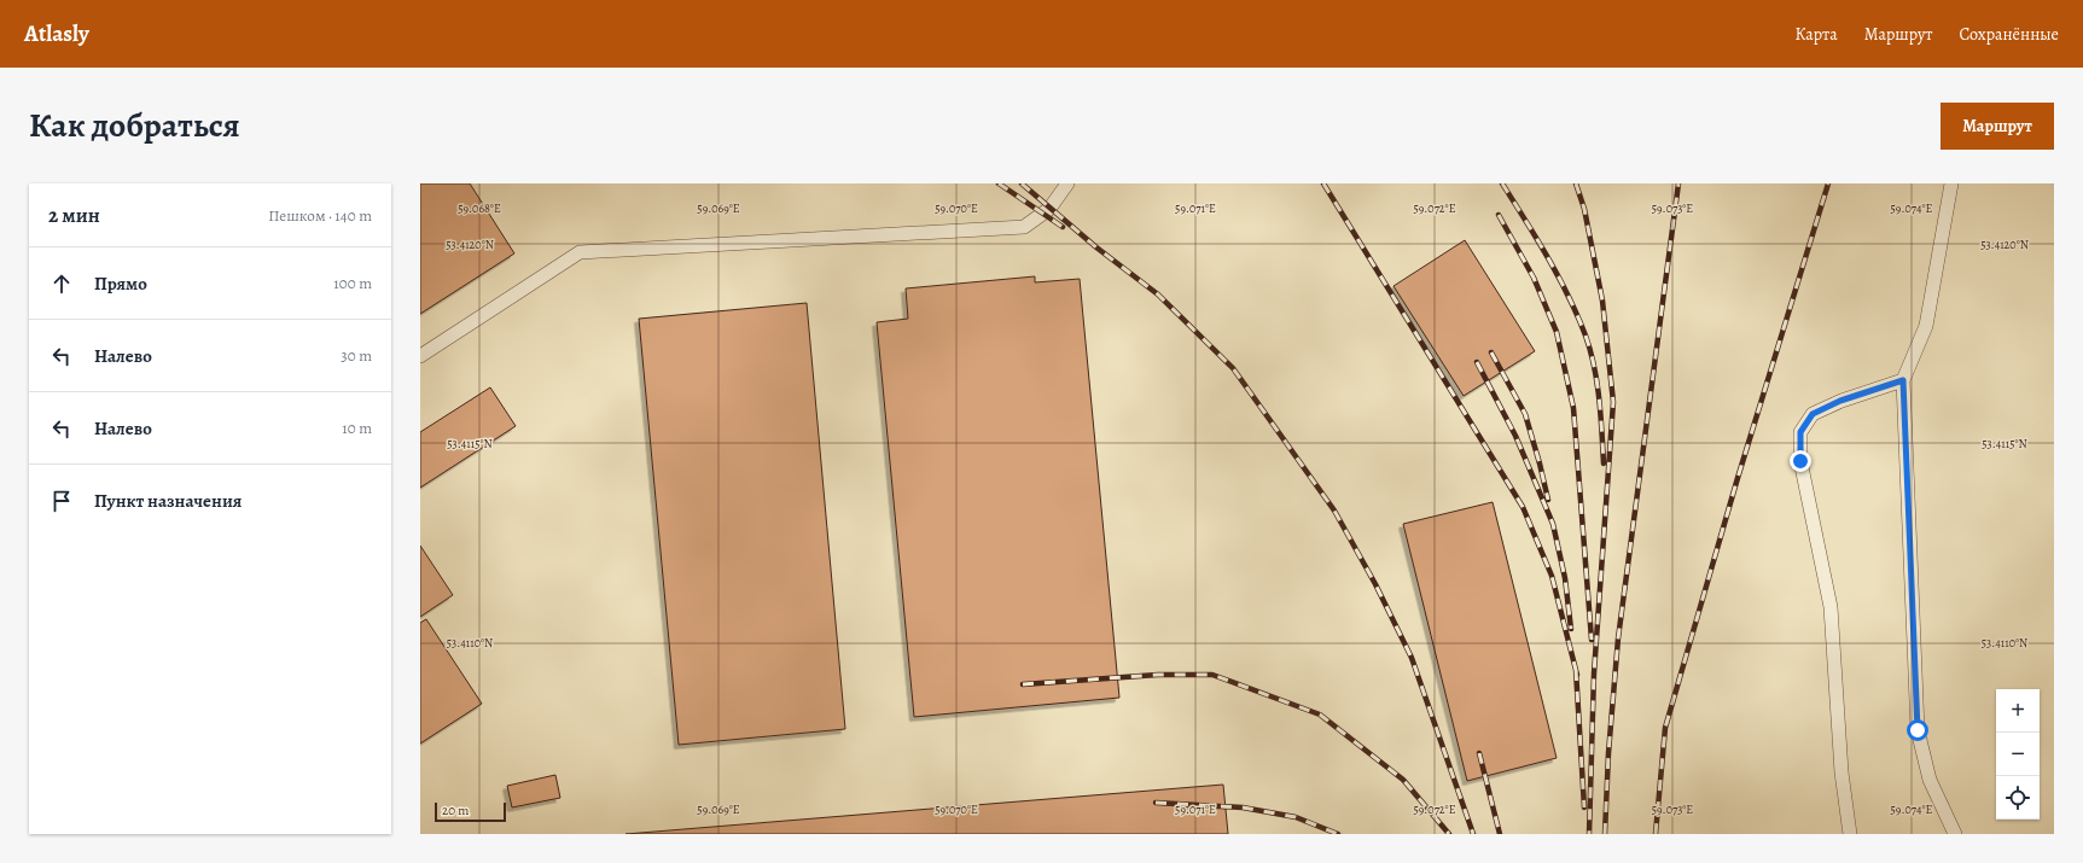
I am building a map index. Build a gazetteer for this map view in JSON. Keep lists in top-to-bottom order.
{
  "scale_bar": "20 m",
  "page": {
    "header": "Atlasly",
    "nav": ["Карта", "Маршрут", "Сохранённые"],
    "title": "Как добраться",
    "buttons": "Маршрут",
    "heading": ["2 мин", "Пешком · 140 m"],
    "list": [
      ["Прямо", "100 m"],
      ["Налево", "30 m"],
      ["Налево", "10 m"],
      "Пункт назначения"
    ],
    "map_buttons": ["+", "−"],
    "scale": "20 m"
  },
  "coordinates": [
    "59.068°E",
    "59.069°E",
    "59.070°E",
    "59.071°E",
    "59.072°E",
    "59.073°E",
    "59.074°E",
    "53.4120°N",
    "53.4115°N",
    "53.4110°N"
  ]
}
